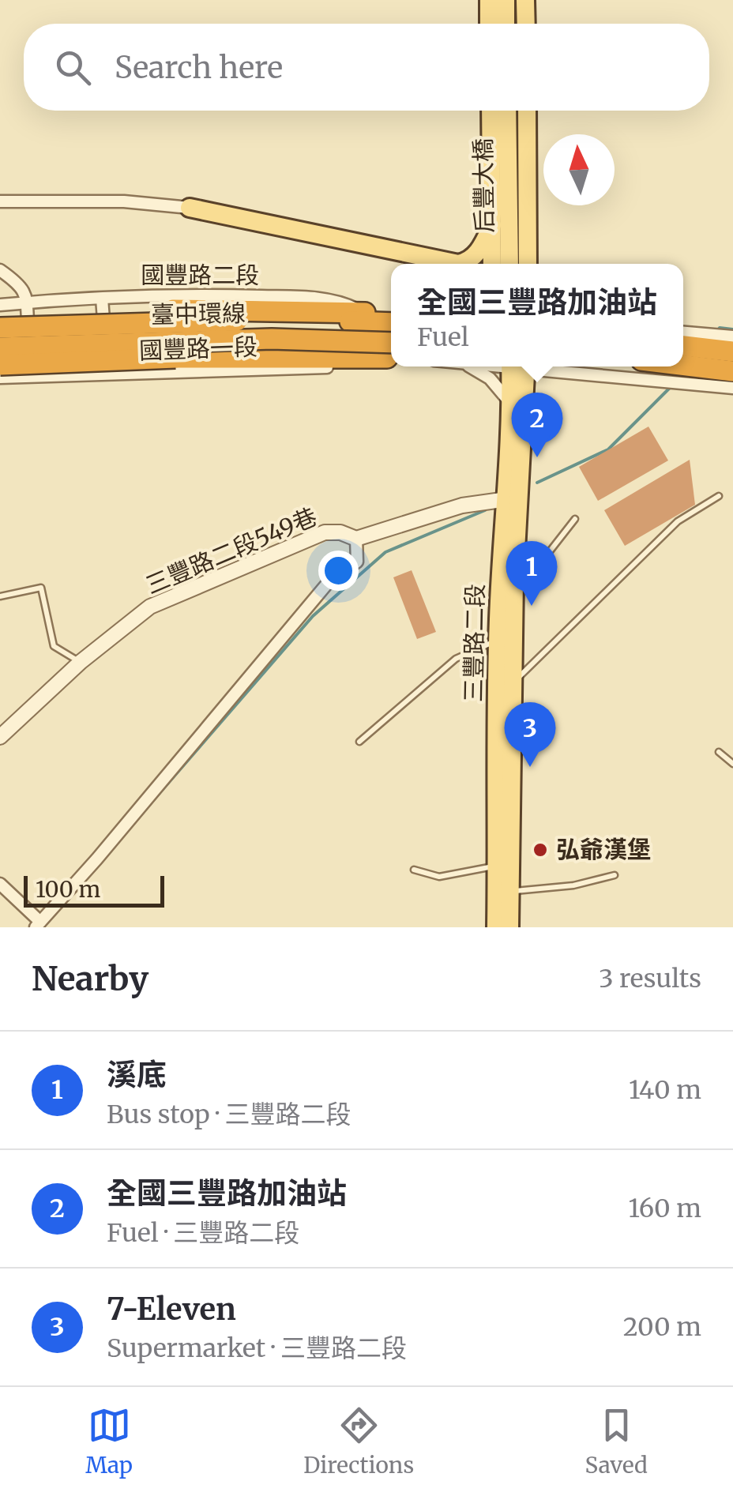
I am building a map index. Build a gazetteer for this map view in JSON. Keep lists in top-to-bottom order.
{
  "streets": {
    "highway": ["臺中環線"],
    "main road": ["后豐大橋", "三豐路二段"],
    "street": ["國豐路二段", "國豐路一段", "三豐路二段549巷"]
  },
  "crossings": [
    ["三豐路二段549巷", "三豐路二段"]
  ],
  "places": ["弘爺漢堡"],
  "scale_bar": "100 m",
  "north": "top",
  "page": {
    "search": "Search here",
    "popup": ["全國三豐路加油站", "Fuel"],
    "pins": ["2", "1", "3"],
    "scale": "100 m",
    "heading": ["Nearby", "3 results"],
    "list": [
      {
        "mark": "1",
        "name": "溪底",
        "note": "Bus stop · 三豐路二段",
        "value": "140 m"
      },
      {
        "mark": "2",
        "name": "全國三豐路加油站",
        "note": "Fuel · 三豐路二段",
        "value": "160 m"
      },
      {
        "mark": "3",
        "name": "7-Eleven",
        "note": "Supermarket · 三豐路二段",
        "value": "200 m"
      }
    ],
    "nav": ["Map", "Directions", "Saved"]
  }
}
